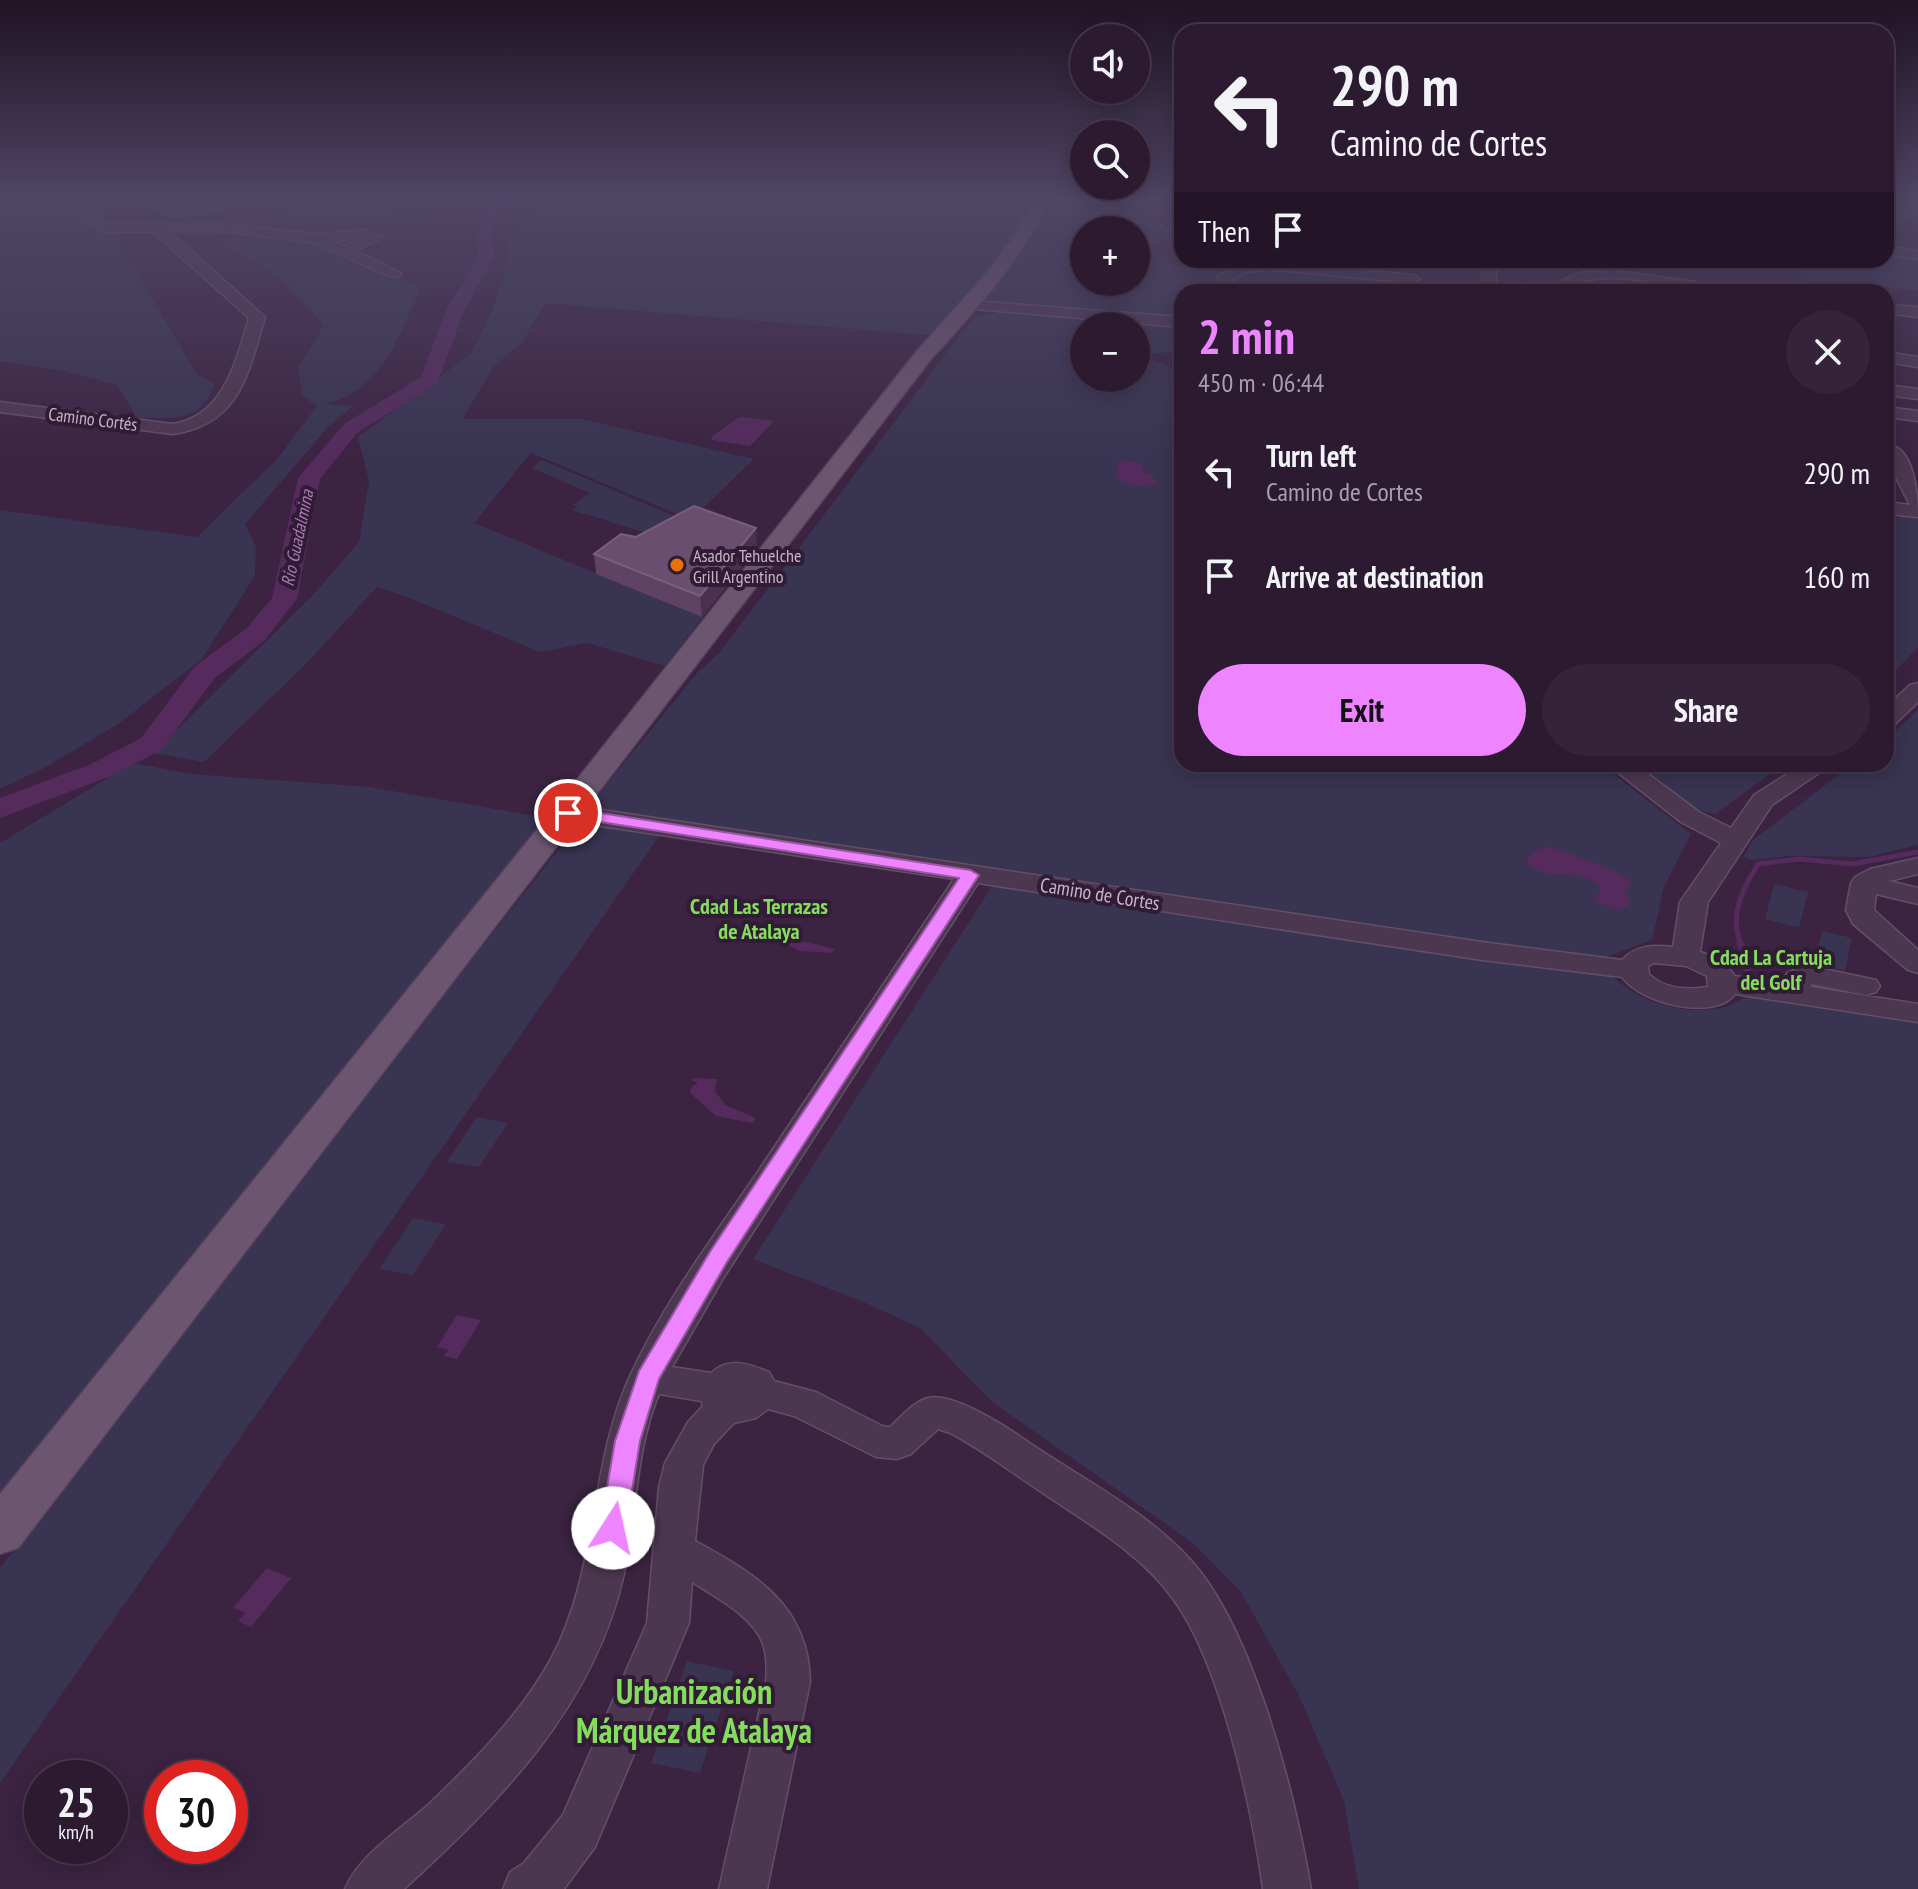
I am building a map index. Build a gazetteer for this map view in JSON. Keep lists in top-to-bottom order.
{
  "streets": {
    "street": ["Camino Cortés", "Camino de Cortes"]
  },
  "districts": ["Cdad Las Terrazas de Atalaya", "Cdad La Cartuja del Golf", "Urbanización Márquez de Atalaya"],
  "water": ["Rio Guadalmina"],
  "places": ["Asador Tehuelche Grill Argentino"],
  "page": {
    "map_buttons": ["+", "−"],
    "turn": ["290 m", "Camino de Cortes"],
    "then": "Then",
    "heading": ["2 min", "450 m · 06:44"],
    "list": [
      {
        "name": "Turn left",
        "note": "Camino de Cortes",
        "value": "290 m"
      },
      {
        "name": "Arrive at destination",
        "value": "160 m"
      }
    ],
    "buttons": ["Exit", "Share"],
    "speed": "25 km/h",
    "limit": "30"
  }
}
